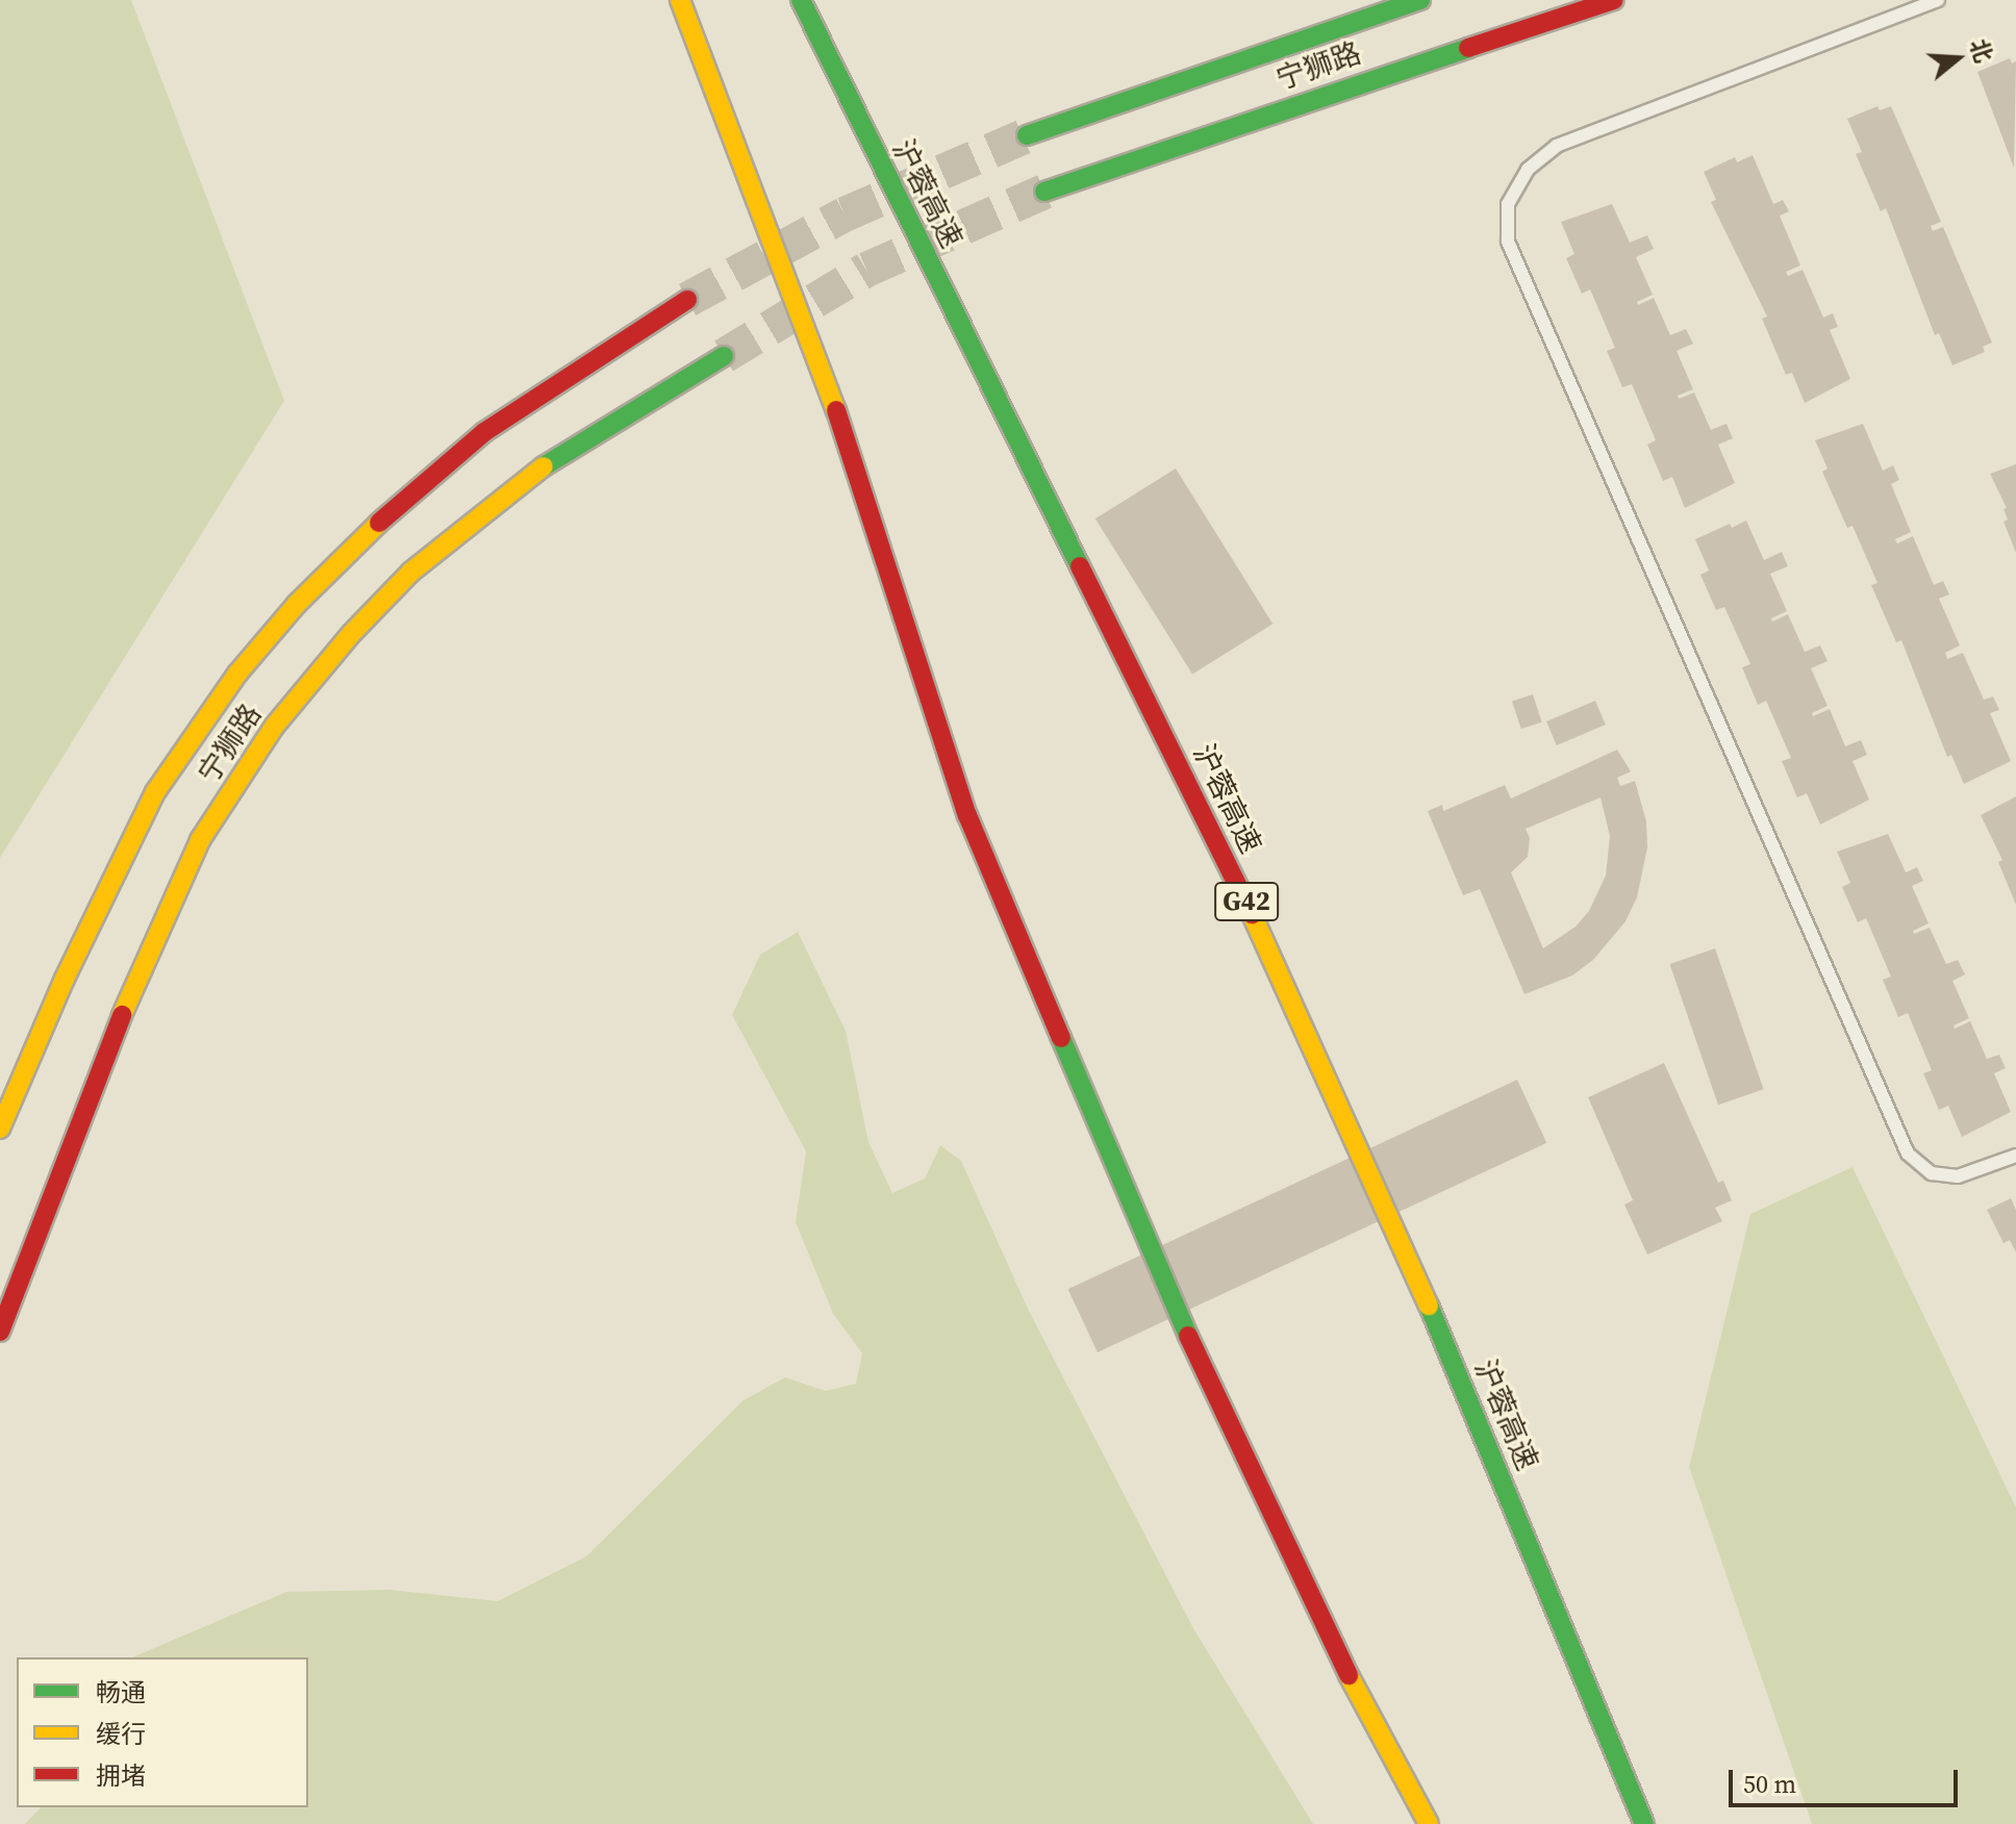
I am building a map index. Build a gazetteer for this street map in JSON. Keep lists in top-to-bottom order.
{
  "streets": {
    "main road": ["宁狮路", "沪蓉高速", "G42"]
  },
  "legend": ["畅通", "缓行", "拥堵"],
  "scale_bar": "50 m",
  "north": "right"
}
